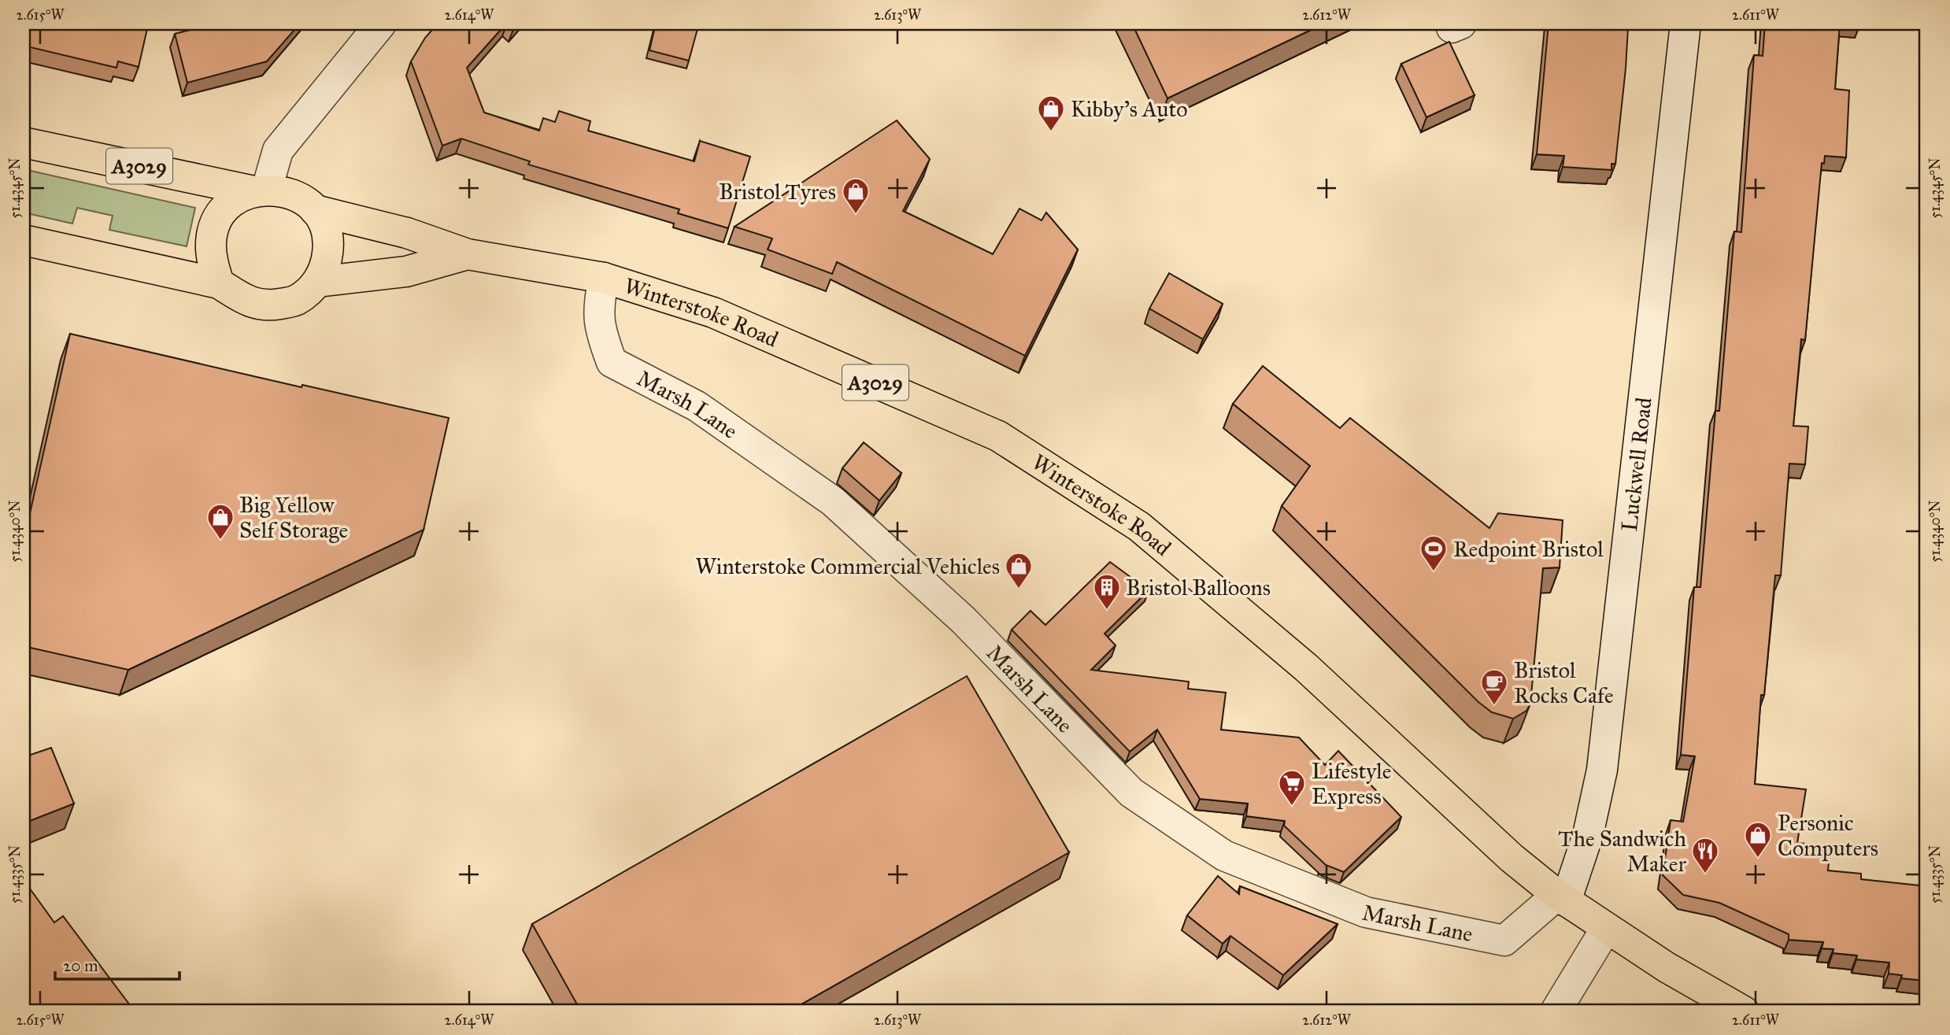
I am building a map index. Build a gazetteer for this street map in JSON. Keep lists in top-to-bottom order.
{
  "streets": {
    "highway": ["A3029", "Winterstoke Road"],
    "street": ["Marsh Lane", "Luckwell Road"]
  },
  "crossings": [
    ["Winterstoke Road", "Marsh Lane"],
    ["Winterstoke Road", "Luckwell Road"],
    ["Marsh Lane", "Luckwell Road"]
  ],
  "places": {
    "shop": [
      "Kibby's Auto",
      "Bristol Tyres",
      "Big Yellow Self Storage",
      "Winterstoke Commercial Vehicles",
      "Personic Computers"
    ],
    "sports": ["Redpoint Bristol"],
    "building": ["Bristol Balloons"],
    "cafe": ["Bristol Rocks Cafe"],
    "supermarket": ["Lifestyle Express"],
    "restaurant": ["The Sandwich Maker"]
  },
  "scale_bar": "20 m",
  "coordinates": [
    "2.615°W",
    "2.614°W",
    "2.613°W",
    "2.612°W",
    "2.611°W",
    "51.4345°N",
    "51.4340°N",
    "51.4335°N"
  ]
}
